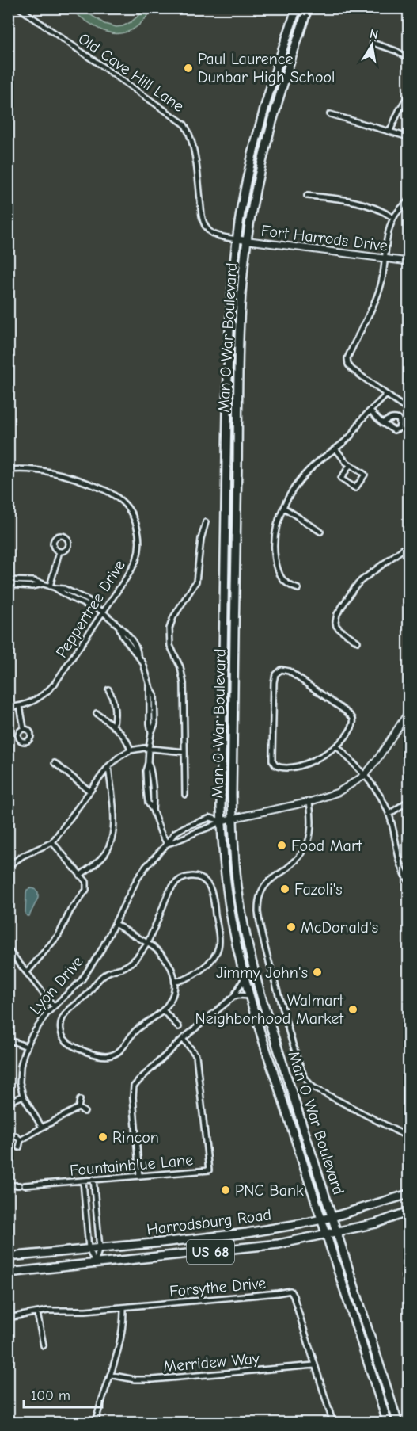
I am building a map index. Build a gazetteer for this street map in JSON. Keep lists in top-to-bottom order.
{
  "streets": {
    "main road": ["Man O War Boulevard", "Harrodsburg Road", "US 68"],
    "street": [
      "Old Cave Hill Lane",
      "Fort Harrods Drive",
      "Peppertree Drive",
      "Lyon Drive",
      "Fountainblue Lane",
      "Forsythe Drive",
      "Merridew Way"
    ]
  },
  "crossings": [
    ["Old Cave Hill Lane", "Fort Harrods Drive"],
    ["Old Cave Hill Lane", "Man O War Boulevard"],
    ["Fort Harrods Drive", "Man O War Boulevard"],
    ["Man O War Boulevard", "Lyon Drive"],
    ["Man O War Boulevard", "Harrodsburg Road"],
    ["Forsythe Drive", "Merridew Way"]
  ],
  "places": [
    "Paul Laurence Dunbar High School",
    "Food Mart",
    "Fazoli's",
    "McDonald's",
    "Jimmy John's",
    "Walmart Neighborhood Market",
    "Rincon",
    "PNC Bank"
  ],
  "scale_bar": "100 m",
  "north": "top"
}
